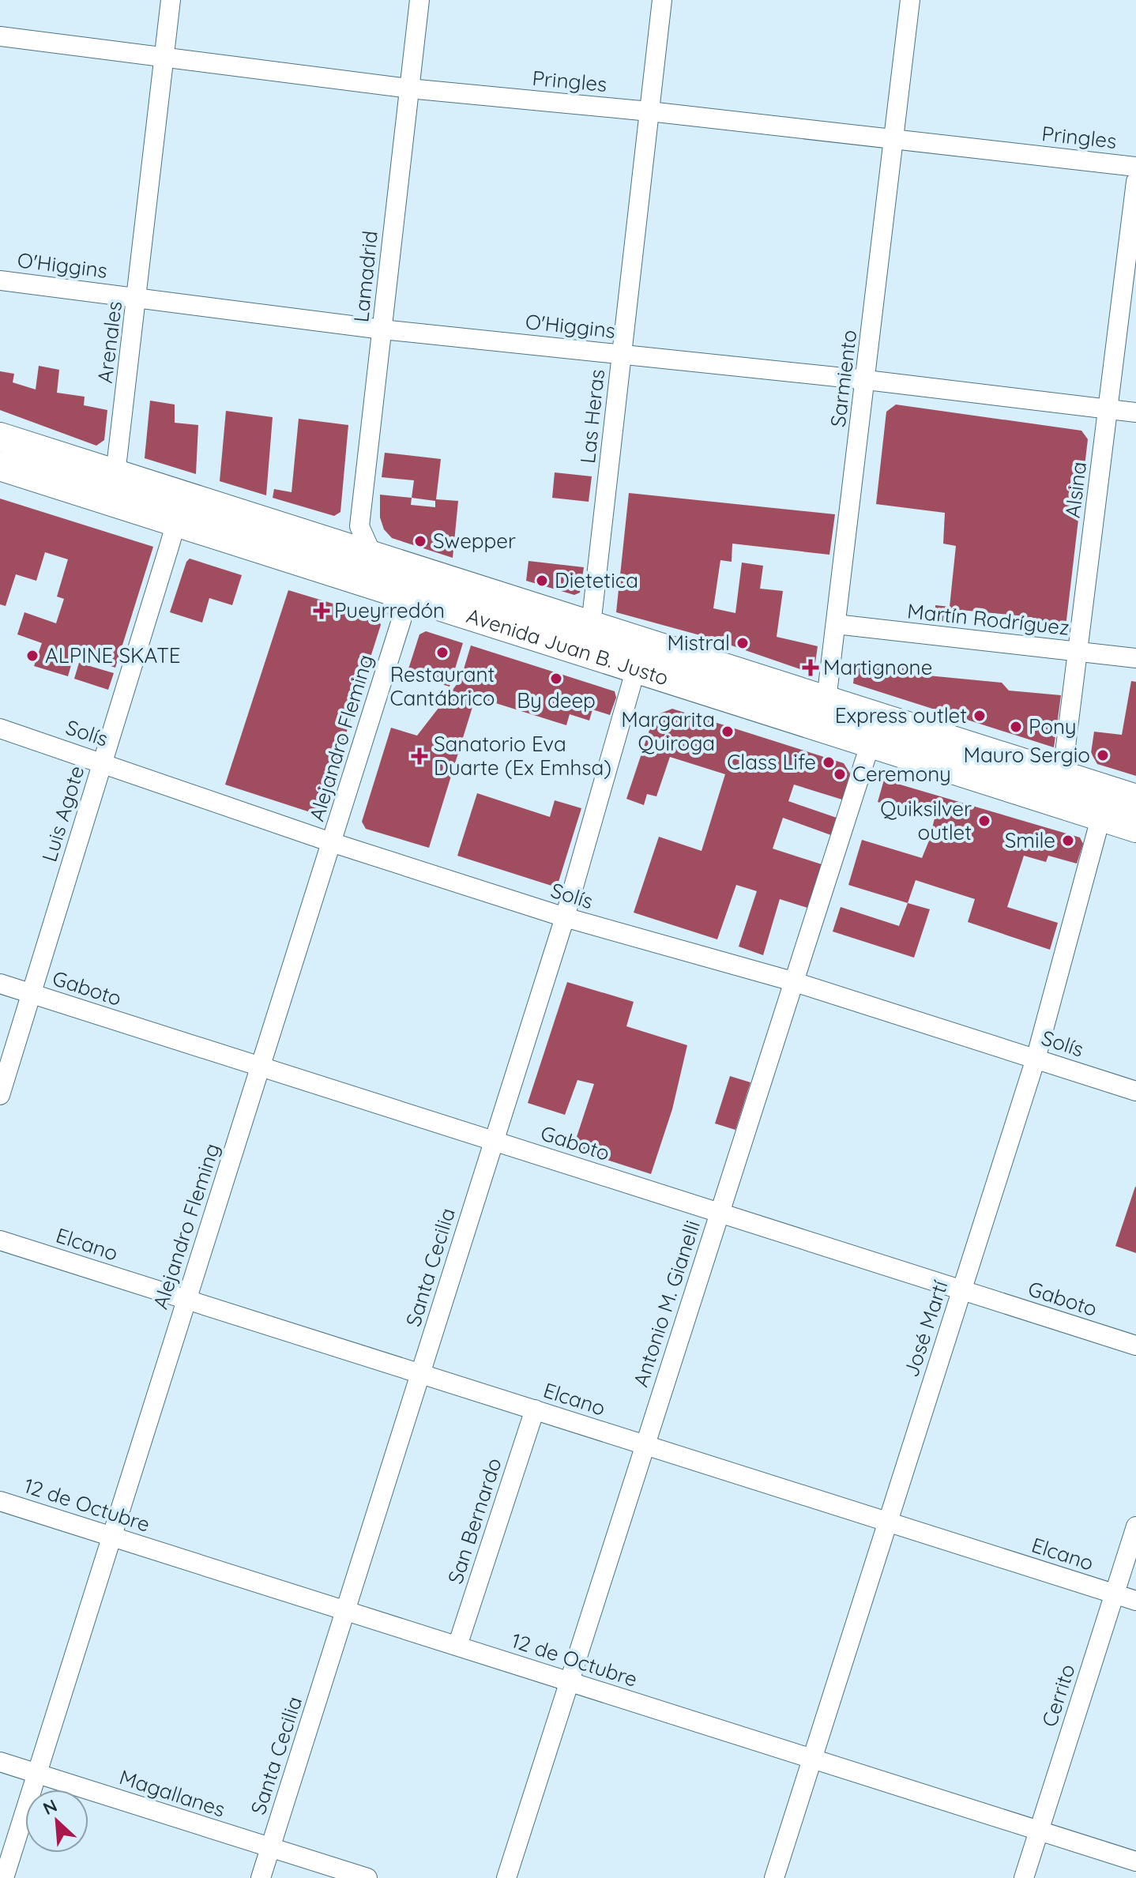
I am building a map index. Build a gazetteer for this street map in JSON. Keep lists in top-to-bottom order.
{
  "streets": {
    "main road": ["Avenida Juan B. Justo"],
    "street": [
      "Pringles",
      "O'Higgins",
      "Lamadrid",
      "Arenales",
      "Sarmiento",
      "Las Heras",
      "Alsina",
      "Martín Rodríguez",
      "Solís",
      "Alejandro Fleming",
      "Luis Agote",
      "Gaboto",
      "Elcano",
      "Santa Cecilia",
      "Antonio M. Gianelli",
      "José Martí",
      "12 de Octubre",
      "San Bernardo",
      "Cerrito",
      "Magallanes"
    ]
  },
  "crossings": [
    ["Pringles", "Lamadrid"],
    ["Pringles", "Arenales"],
    ["Pringles", "Sarmiento"],
    ["Pringles", "Las Heras"],
    ["O'Higgins", "Lamadrid"],
    ["O'Higgins", "Arenales"],
    ["O'Higgins", "Sarmiento"],
    ["O'Higgins", "Las Heras"],
    ["O'Higgins", "Alsina"],
    ["Lamadrid", "Avenida Juan B. Justo"],
    ["Lamadrid", "Alejandro Fleming"],
    ["Arenales", "Avenida Juan B. Justo"],
    ["Sarmiento", "Martín Rodríguez"],
    ["Sarmiento", "Avenida Juan B. Justo"],
    ["Las Heras", "Avenida Juan B. Justo"],
    ["Alsina", "Martín Rodríguez"],
    ["Alsina", "Avenida Juan B. Justo"],
    ["Avenida Juan B. Justo", "Alejandro Fleming"],
    ["Avenida Juan B. Justo", "Luis Agote"],
    ["Avenida Juan B. Justo", "Santa Cecilia"],
    ["Avenida Juan B. Justo", "Antonio M. Gianelli"],
    ["Avenida Juan B. Justo", "José Martí"],
    ["Solís", "Alejandro Fleming"],
    ["Solís", "Luis Agote"],
    ["Solís", "Santa Cecilia"],
    ["Solís", "Antonio M. Gianelli"],
    ["Solís", "José Martí"],
    ["Alejandro Fleming", "Gaboto"],
    ["Alejandro Fleming", "Elcano"],
    ["Alejandro Fleming", "12 de Octubre"],
    ["Alejandro Fleming", "Magallanes"],
    ["Luis Agote", "Gaboto"],
    ["Gaboto", "Santa Cecilia"],
    ["Gaboto", "Antonio M. Gianelli"],
    ["Gaboto", "José Martí"],
    ["Elcano", "Santa Cecilia"],
    ["Elcano", "Antonio M. Gianelli"],
    ["Elcano", "José Martí"],
    ["Elcano", "San Bernardo"],
    ["Elcano", "Cerrito"],
    ["Santa Cecilia", "12 de Octubre"],
    ["Santa Cecilia", "Magallanes"],
    ["Antonio M. Gianelli", "12 de Octubre"],
    ["José Martí", "12 de Octubre"],
    ["12 de Octubre", "San Bernardo"],
    ["12 de Octubre", "Cerrito"]
  ],
  "places": {
    "other": [
      "Swepper",
      "Dietetica",
      "Mistral",
      "Restaurant Cantábrico",
      "ALPINE SKATE",
      "By deep",
      "Express outlet",
      "Pony",
      "Margarita Quiroga",
      "Mauro Sergio",
      "Class Life",
      "Ceremony",
      "Quiksilver outlet",
      "Smile"
    ],
    "health": ["Pueyrredón", "Martignone", "Sanatorio Eva Duarte (Ex Emhsa)"]
  },
  "north": "top left"
}
